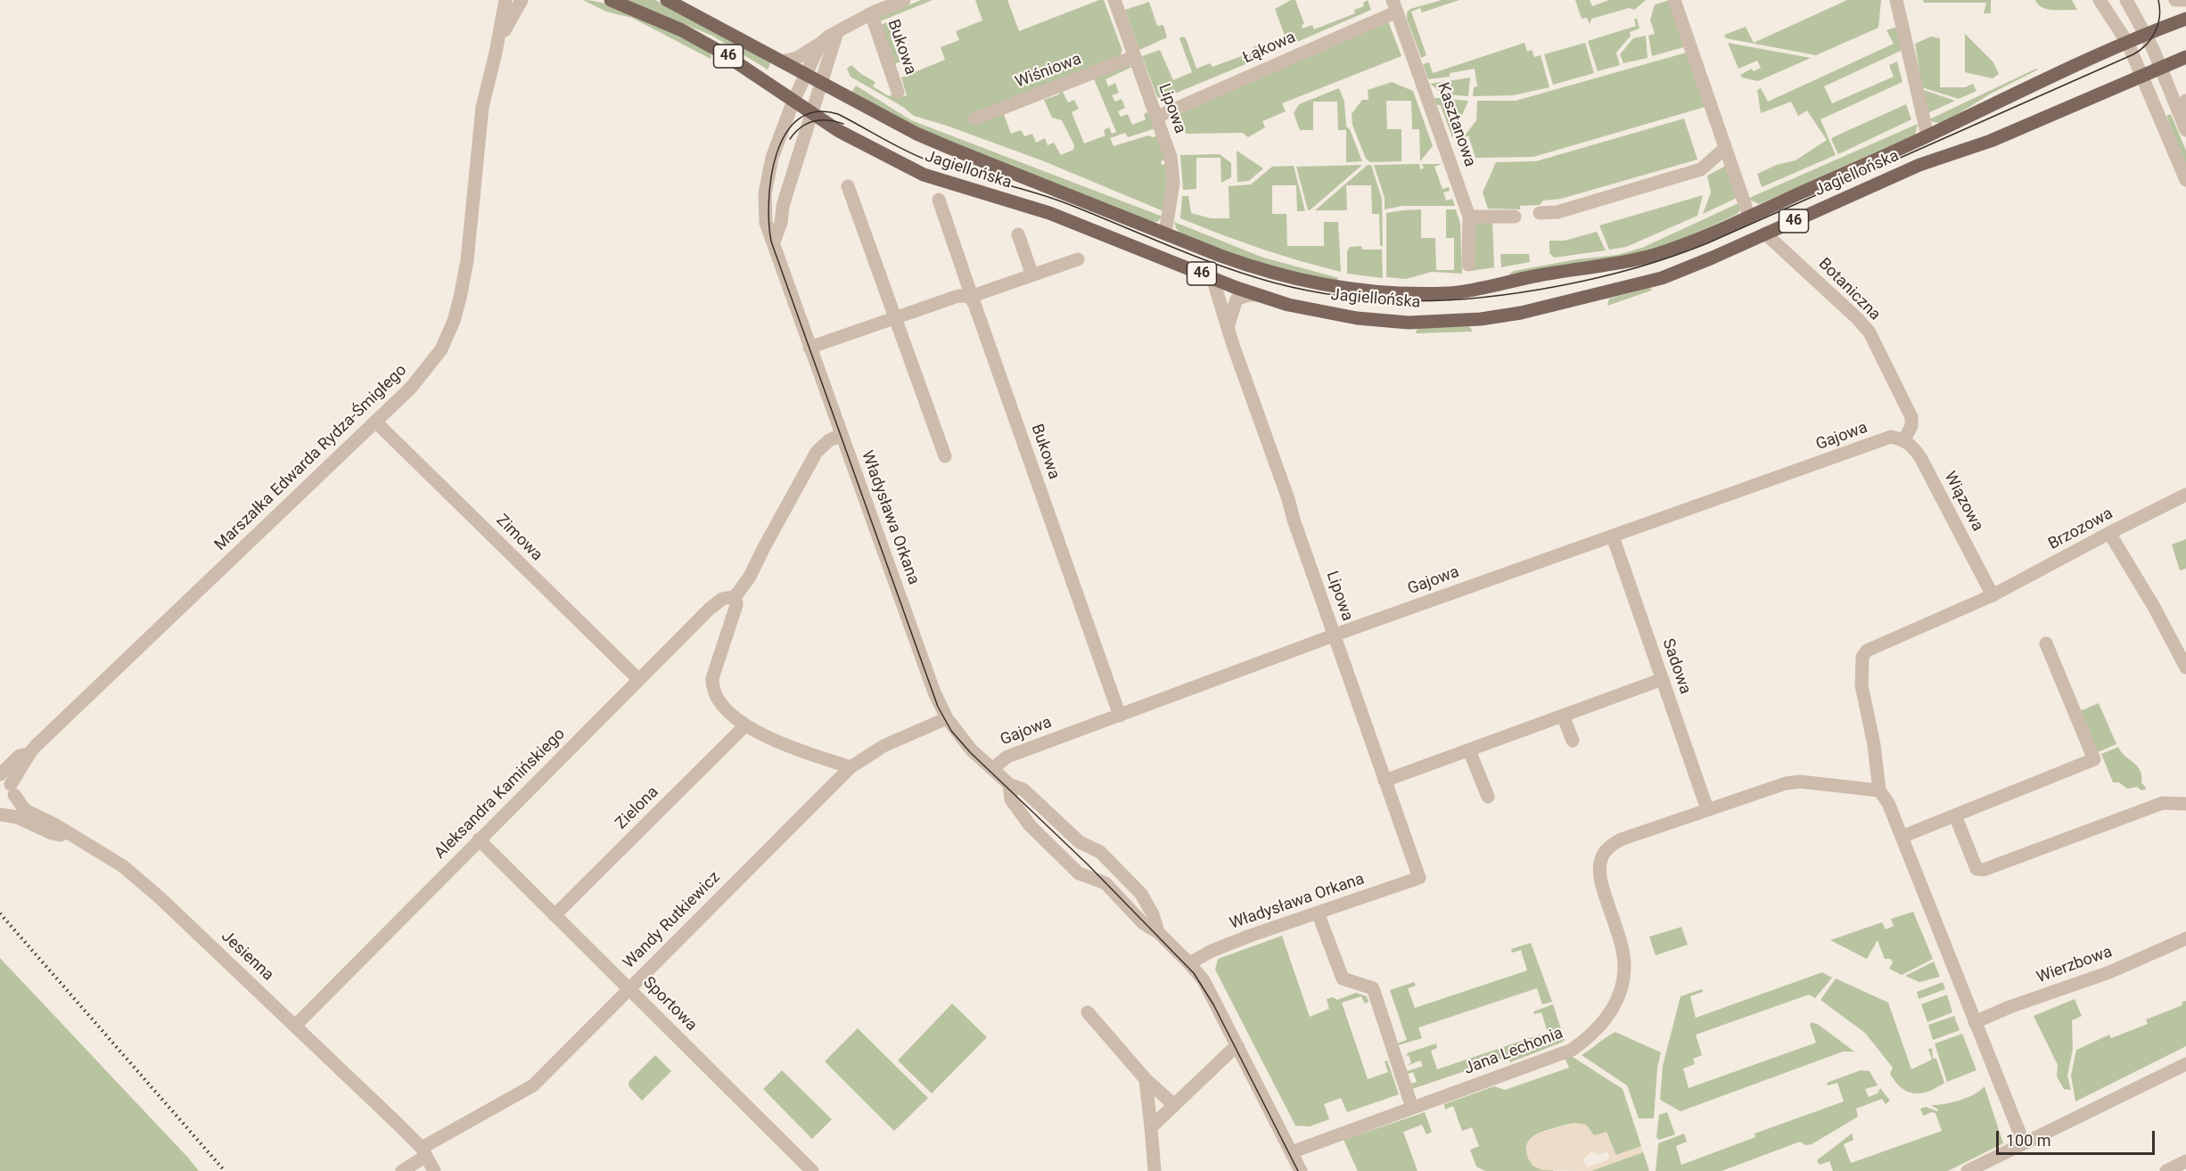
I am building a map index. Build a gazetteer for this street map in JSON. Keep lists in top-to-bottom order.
{
  "streets": {
    "main road": ["46", "Jagiellońska"],
    "street": [
      "Bukowa",
      "Łąkowa",
      "Wiśniowa",
      "Lipowa",
      "Kasztanowa",
      "Botaniczna",
      "Gajowa",
      "Marszałka Edwarda Rydza-Śmigłego",
      "Wiązowa",
      "Władysława Orkana",
      "Brzozowa",
      "Zimowa",
      "Sadowa",
      "Aleksandra Kamińskiego",
      "Zielona",
      "Wandy Rutkiewicz",
      "Jesienna",
      "Wierzbowa",
      "Sportowa",
      "Jana Lechonia"
    ]
  },
  "crossings": [
    ["Bukowa", "Gajowa"],
    ["Łąkowa", "Lipowa"],
    ["Łąkowa", "Kasztanowa"],
    ["46", "Jagiellońska"],
    ["Wiśniowa", "Lipowa"],
    ["Lipowa", "Jagiellońska"],
    ["Lipowa", "Gajowa"],
    ["Lipowa", "Władysława Orkana"],
    ["Jagiellońska", "Botaniczna"],
    ["Jagiellońska", "Władysława Orkana"],
    ["Botaniczna", "Gajowa"],
    ["Botaniczna", "Wiązowa"],
    ["Gajowa", "Wiązowa"],
    ["Gajowa", "Władysława Orkana"],
    ["Gajowa", "Sadowa"],
    ["Marszałka Edwarda Rydza-Śmigłego", "Zimowa"],
    ["Marszałka Edwarda Rydza-Śmigłego", "Jesienna"],
    ["Wiązowa", "Brzozowa"],
    ["Władysława Orkana", "Wandy Rutkiewicz"],
    ["Władysława Orkana", "Jana Lechonia"],
    ["Brzozowa", "Jana Lechonia"],
    ["Zimowa", "Aleksandra Kamińskiego"],
    ["Sadowa", "Jana Lechonia"],
    ["Aleksandra Kamińskiego", "Jesienna"],
    ["Aleksandra Kamińskiego", "Sportowa"],
    ["Zielona", "Sportowa"],
    ["Wandy Rutkiewicz", "Jesienna"],
    ["Wandy Rutkiewicz", "Sportowa"]
  ],
  "scale_bar": "100 m"
}
